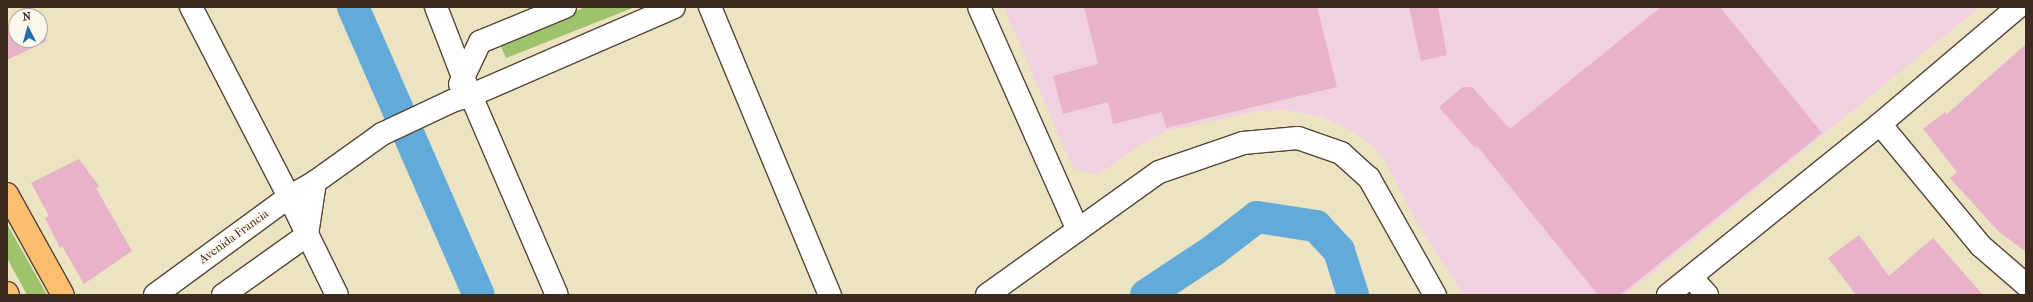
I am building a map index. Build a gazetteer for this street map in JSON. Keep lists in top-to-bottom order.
{
  "streets": {
    "street": ["Avenida Francia"]
  },
  "north": "top"
}
